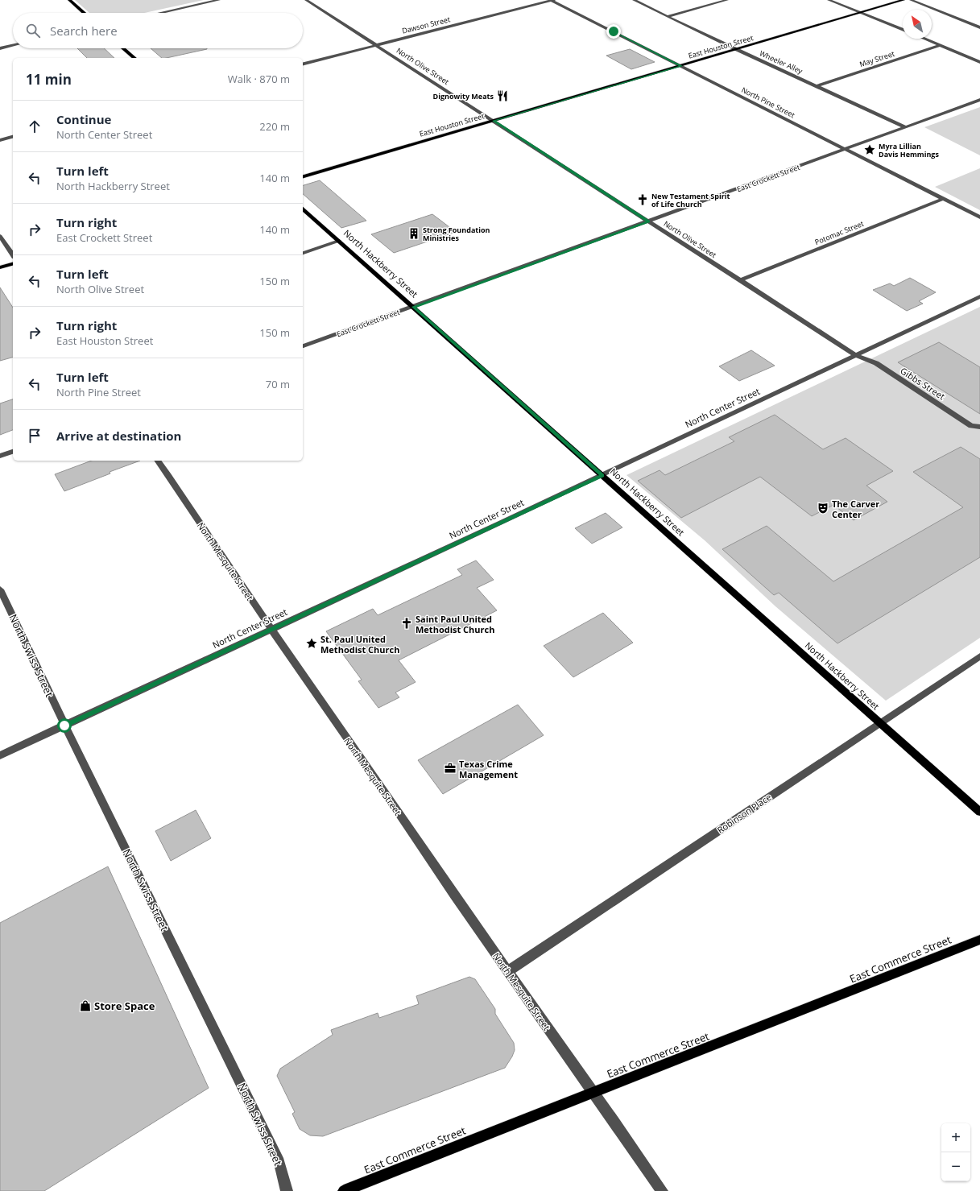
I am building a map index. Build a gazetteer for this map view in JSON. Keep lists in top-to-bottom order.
{
  "streets": {
    "main road": ["East Houston Street", "North Hackberry Street", "East Commerce Street"],
    "street": [
      "Dawson Street",
      "May Street",
      "Wheeler Alley",
      "North Olive Street",
      "North Pine Street",
      "East Crockett Street",
      "Potomac Street",
      "Gibbs Street",
      "North Center Street",
      "North Mesquite Street",
      "North Swiss Street",
      "Robinson Place"
    ]
  },
  "crossings": [
    ["Dawson Street", "North Olive Street"],
    ["Dawson Street", "North Pine Street"],
    ["East Houston Street", "Wheeler Alley"],
    ["East Houston Street", "North Olive Street"],
    ["East Houston Street", "North Pine Street"],
    ["May Street", "Wheeler Alley"],
    ["Wheeler Alley", "East Crockett Street"],
    ["North Olive Street", "East Crockett Street"],
    ["North Olive Street", "Potomac Street"],
    ["North Olive Street", "Gibbs Street"],
    ["North Olive Street", "North Center Street"],
    ["North Pine Street", "East Crockett Street"],
    ["North Pine Street", "Potomac Street"],
    ["East Crockett Street", "North Hackberry Street"],
    ["North Hackberry Street", "North Center Street"],
    ["North Hackberry Street", "Robinson Place"],
    ["Gibbs Street", "North Center Street"],
    ["North Center Street", "North Mesquite Street"],
    ["North Center Street", "North Swiss Street"],
    ["North Mesquite Street", "Robinson Place"],
    ["North Mesquite Street", "East Commerce Street"]
  ],
  "places": {
    "restaurant": ["Dignowity Meats"],
    "place": ["Myra Lillian Davis Hemmings", "St. Paul United Methodist Church"],
    "church": ["New Testament Spirit of Life Church", "Saint Paul United Methodist Church"],
    "building": ["Strong Foundation Ministries"],
    "theatre": ["The Carver Center"],
    "office": ["Texas Crime Management"],
    "shop": ["Store Space"]
  },
  "north": "top left",
  "page": {
    "search": "Search here",
    "heading": ["11 min", "Walk · 870 m"],
    "list": [
      ["Continue", "North Center Street", "220 m"],
      ["Turn left", "North Hackberry Street", "140 m"],
      ["Turn right", "East Crockett Street", "140 m"],
      ["Turn left", "North Olive Street", "150 m"],
      ["Turn right", "East Houston Street", "150 m"],
      ["Turn left", "North Pine Street", "70 m"],
      "Arrive at destination"
    ],
    "map_buttons": ["+", "−"]
  }
}
